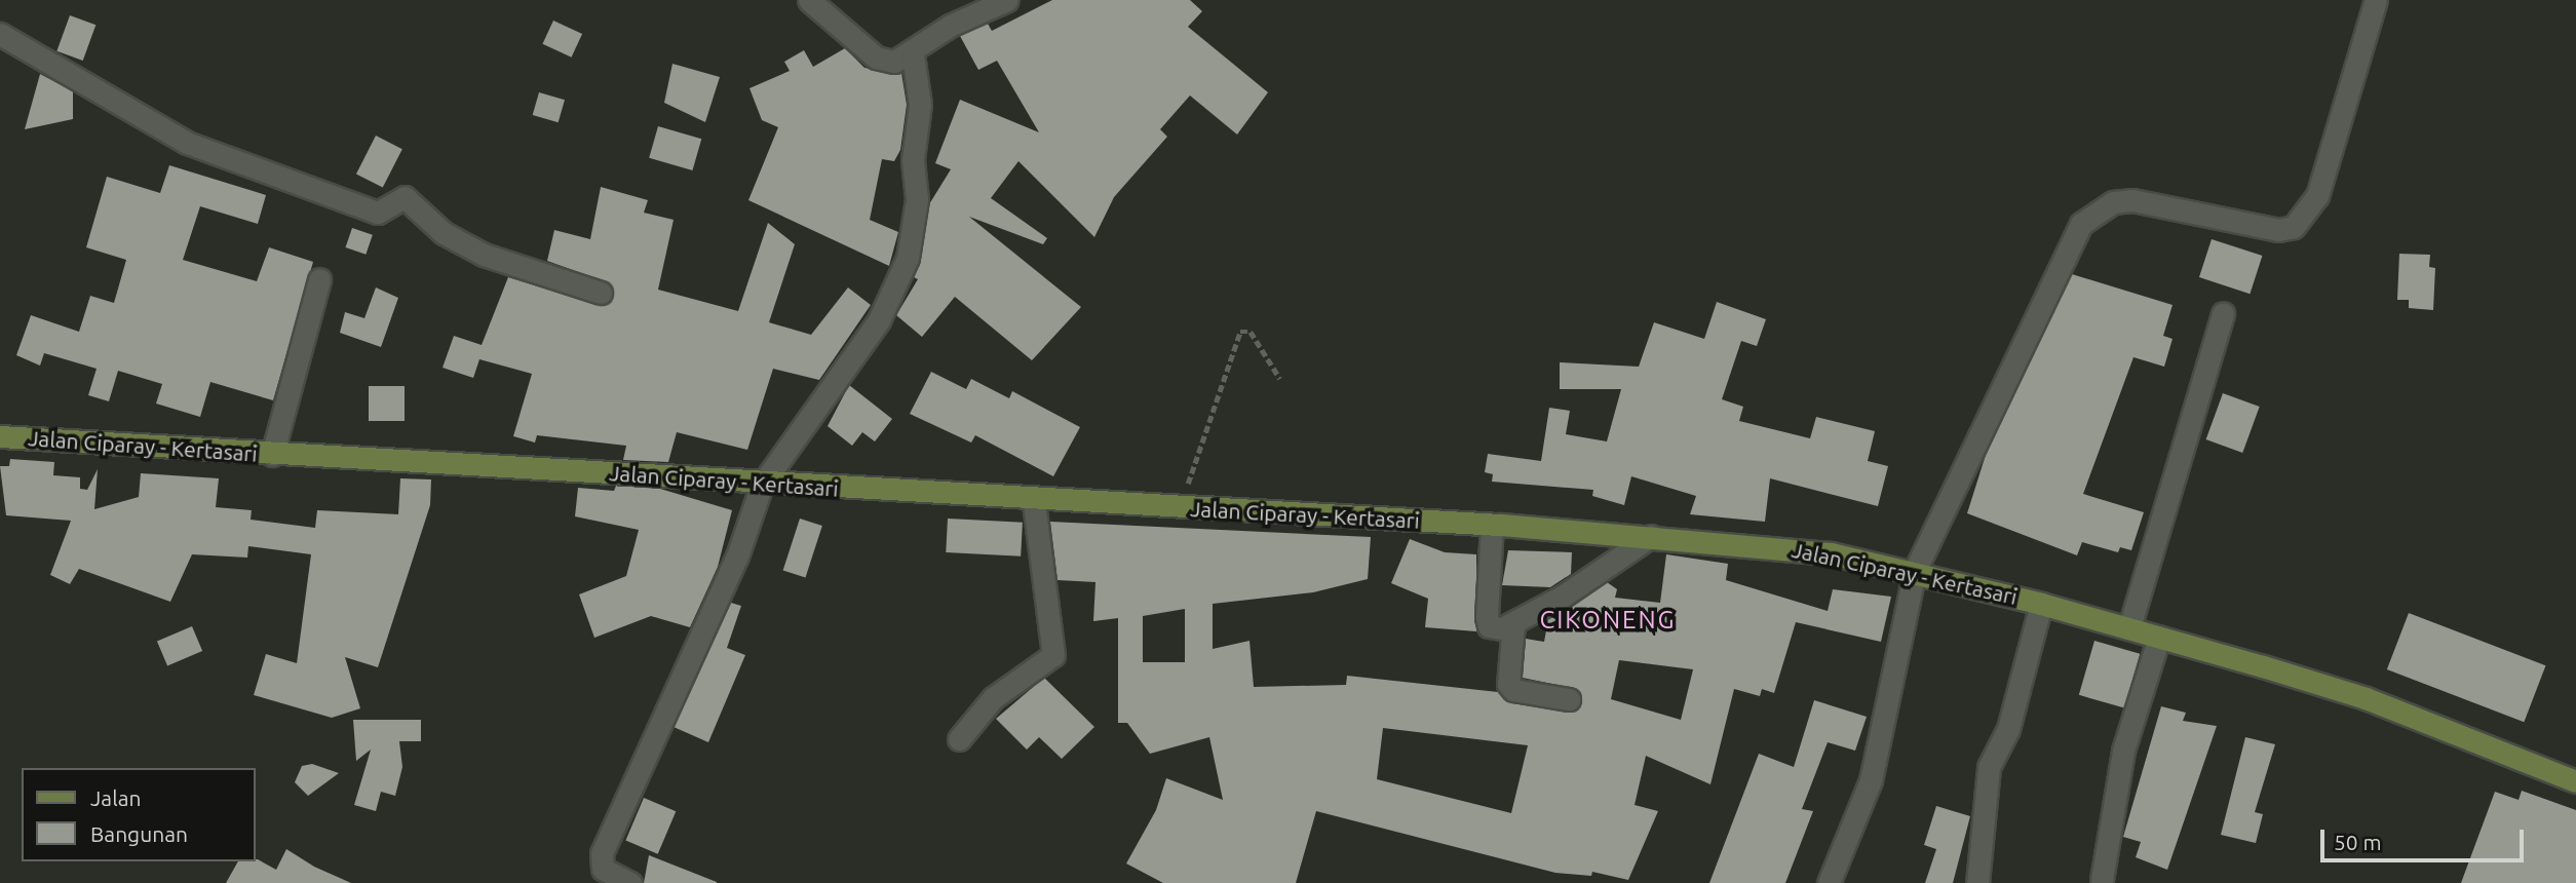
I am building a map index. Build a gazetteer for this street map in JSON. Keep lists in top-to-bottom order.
{
  "streets": {
    "main road": ["Jalan Ciparay - Kertasari"]
  },
  "districts": ["CIKONENG"],
  "legend": ["Jalan", "Bangunan"],
  "scale_bar": "50 m"
}
